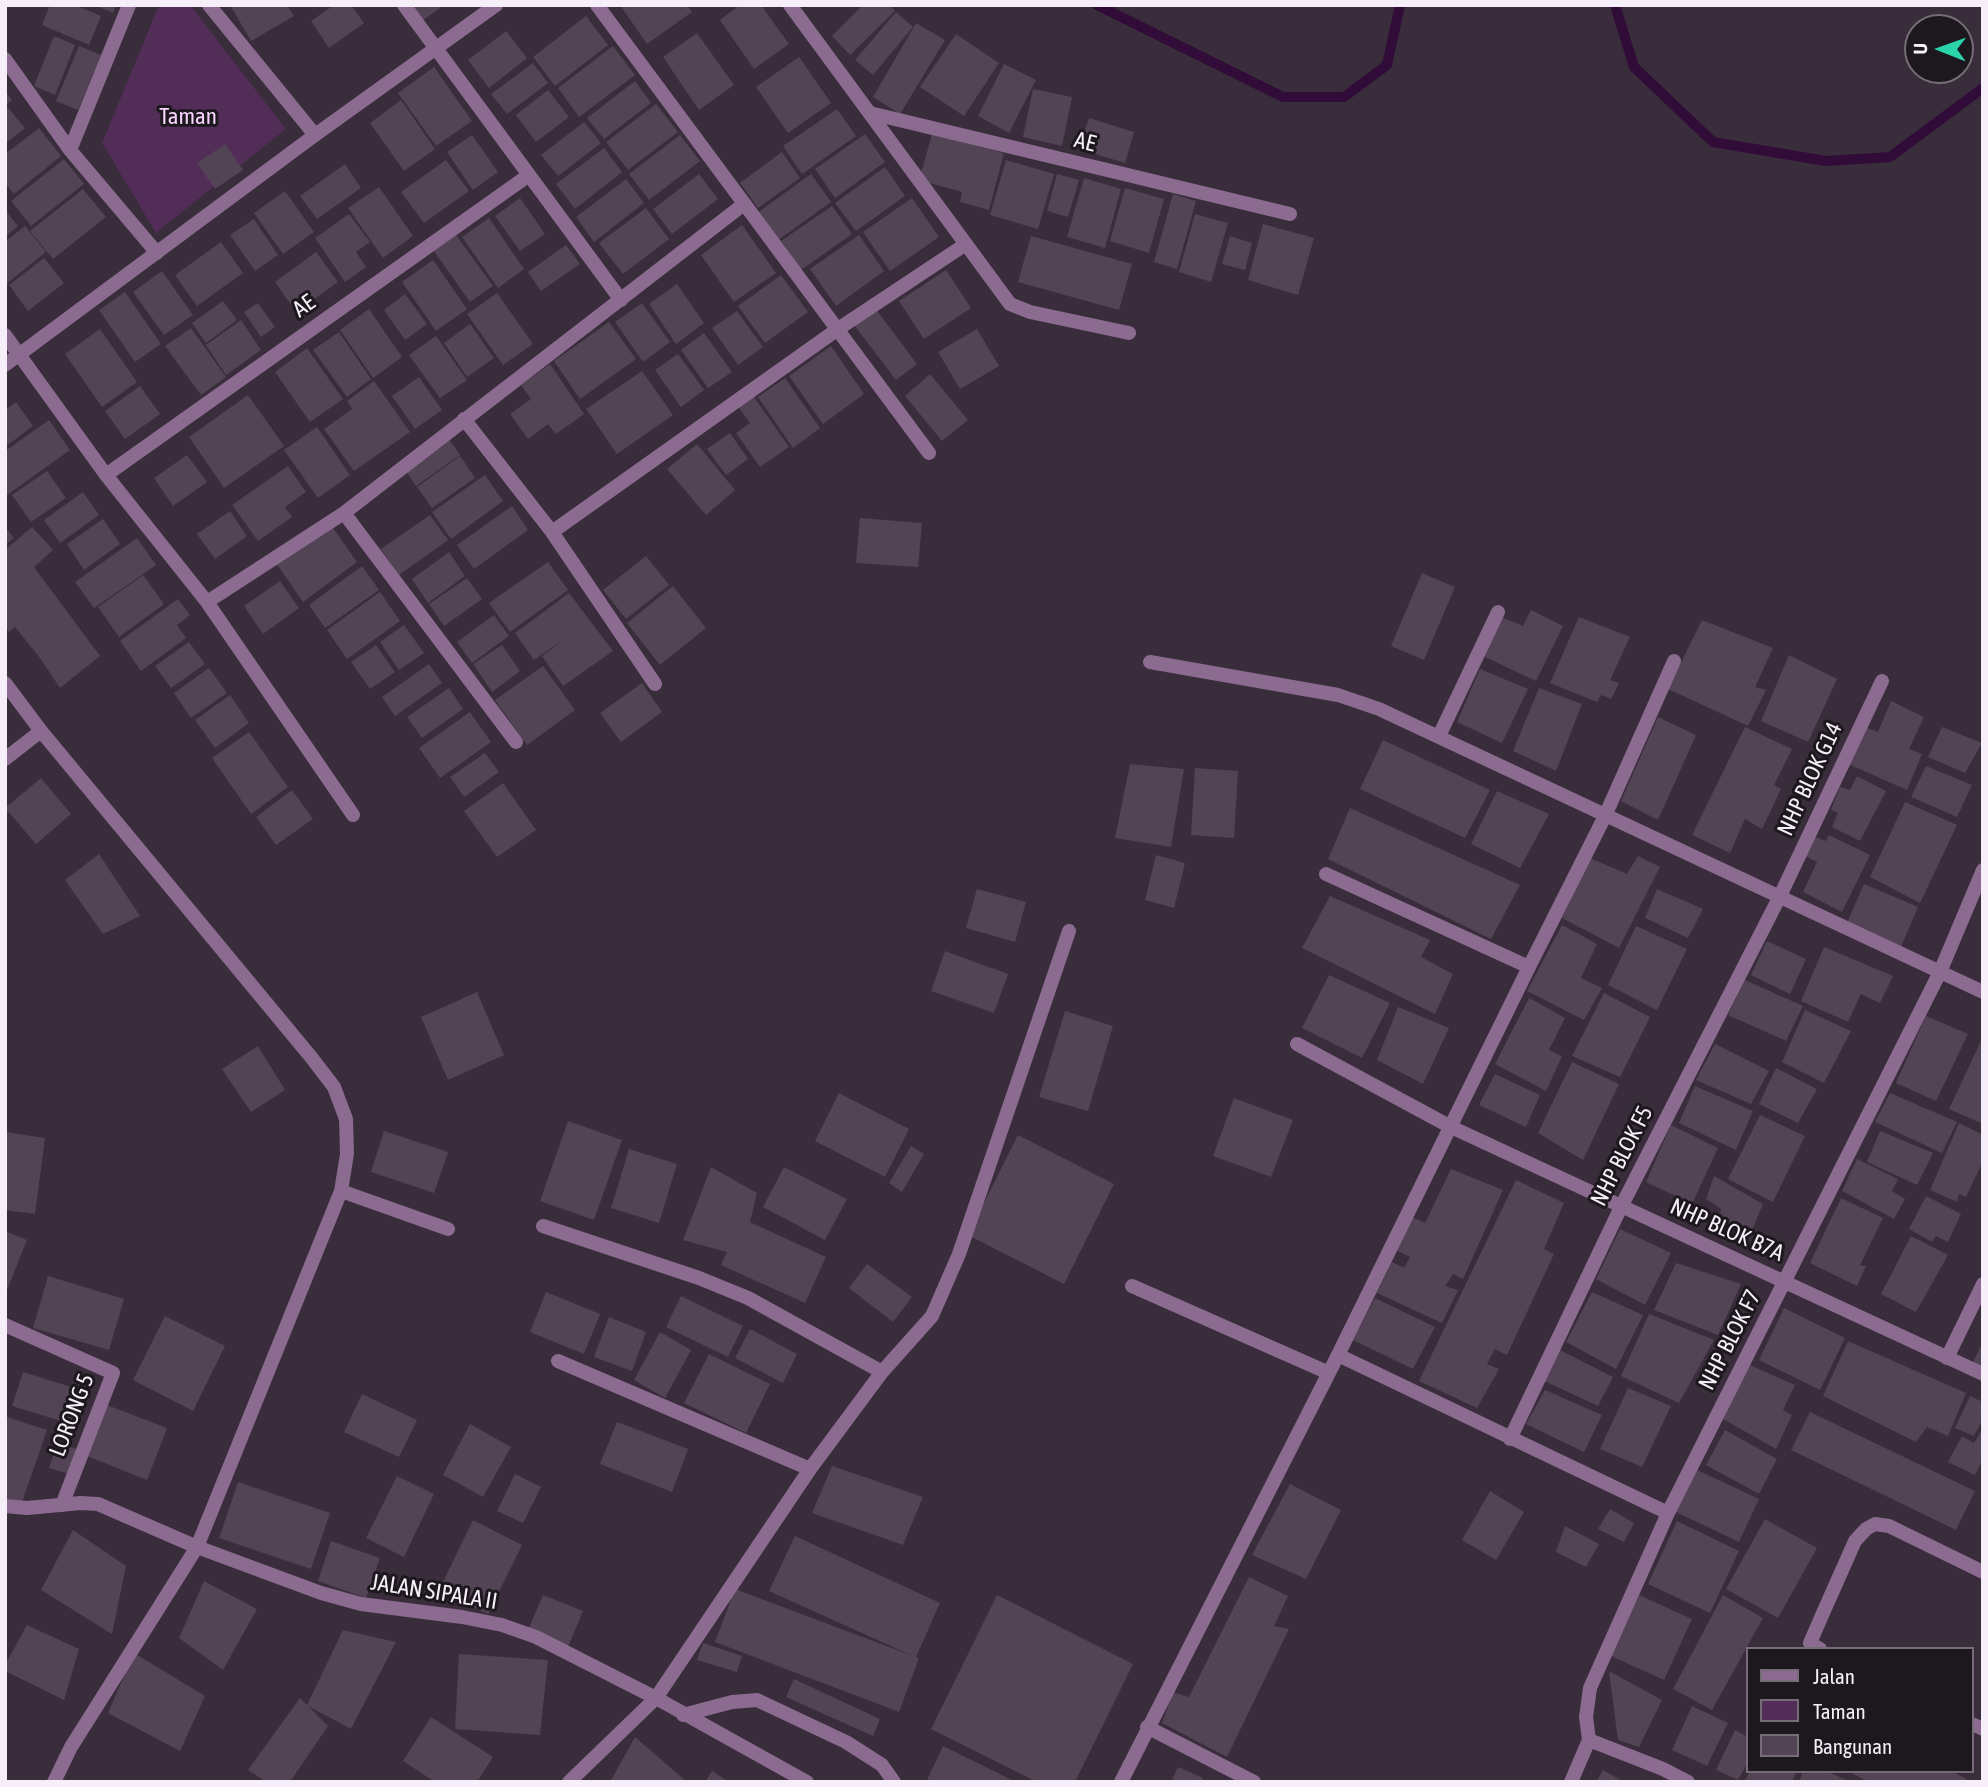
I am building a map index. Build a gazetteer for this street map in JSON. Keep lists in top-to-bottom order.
{
  "streets": {
    "street": [
      "AE",
      "NHP BLOK G14",
      "NHP BLOK F5",
      "NHP BLOK B7A",
      "NHP BLOK F7",
      "LORONG 5",
      "JALAN SIPALA II"
    ]
  },
  "crossings": [
    ["NHP BLOK G14", "NHP BLOK F5"],
    ["NHP BLOK F5", "NHP BLOK B7A"],
    ["NHP BLOK B7A", "NHP BLOK F7"],
    ["LORONG 5", "JALAN SIPALA II"]
  ],
  "parks": ["Taman"],
  "legend": ["Jalan", "Taman", "Bangunan"],
  "north": "left"
}
